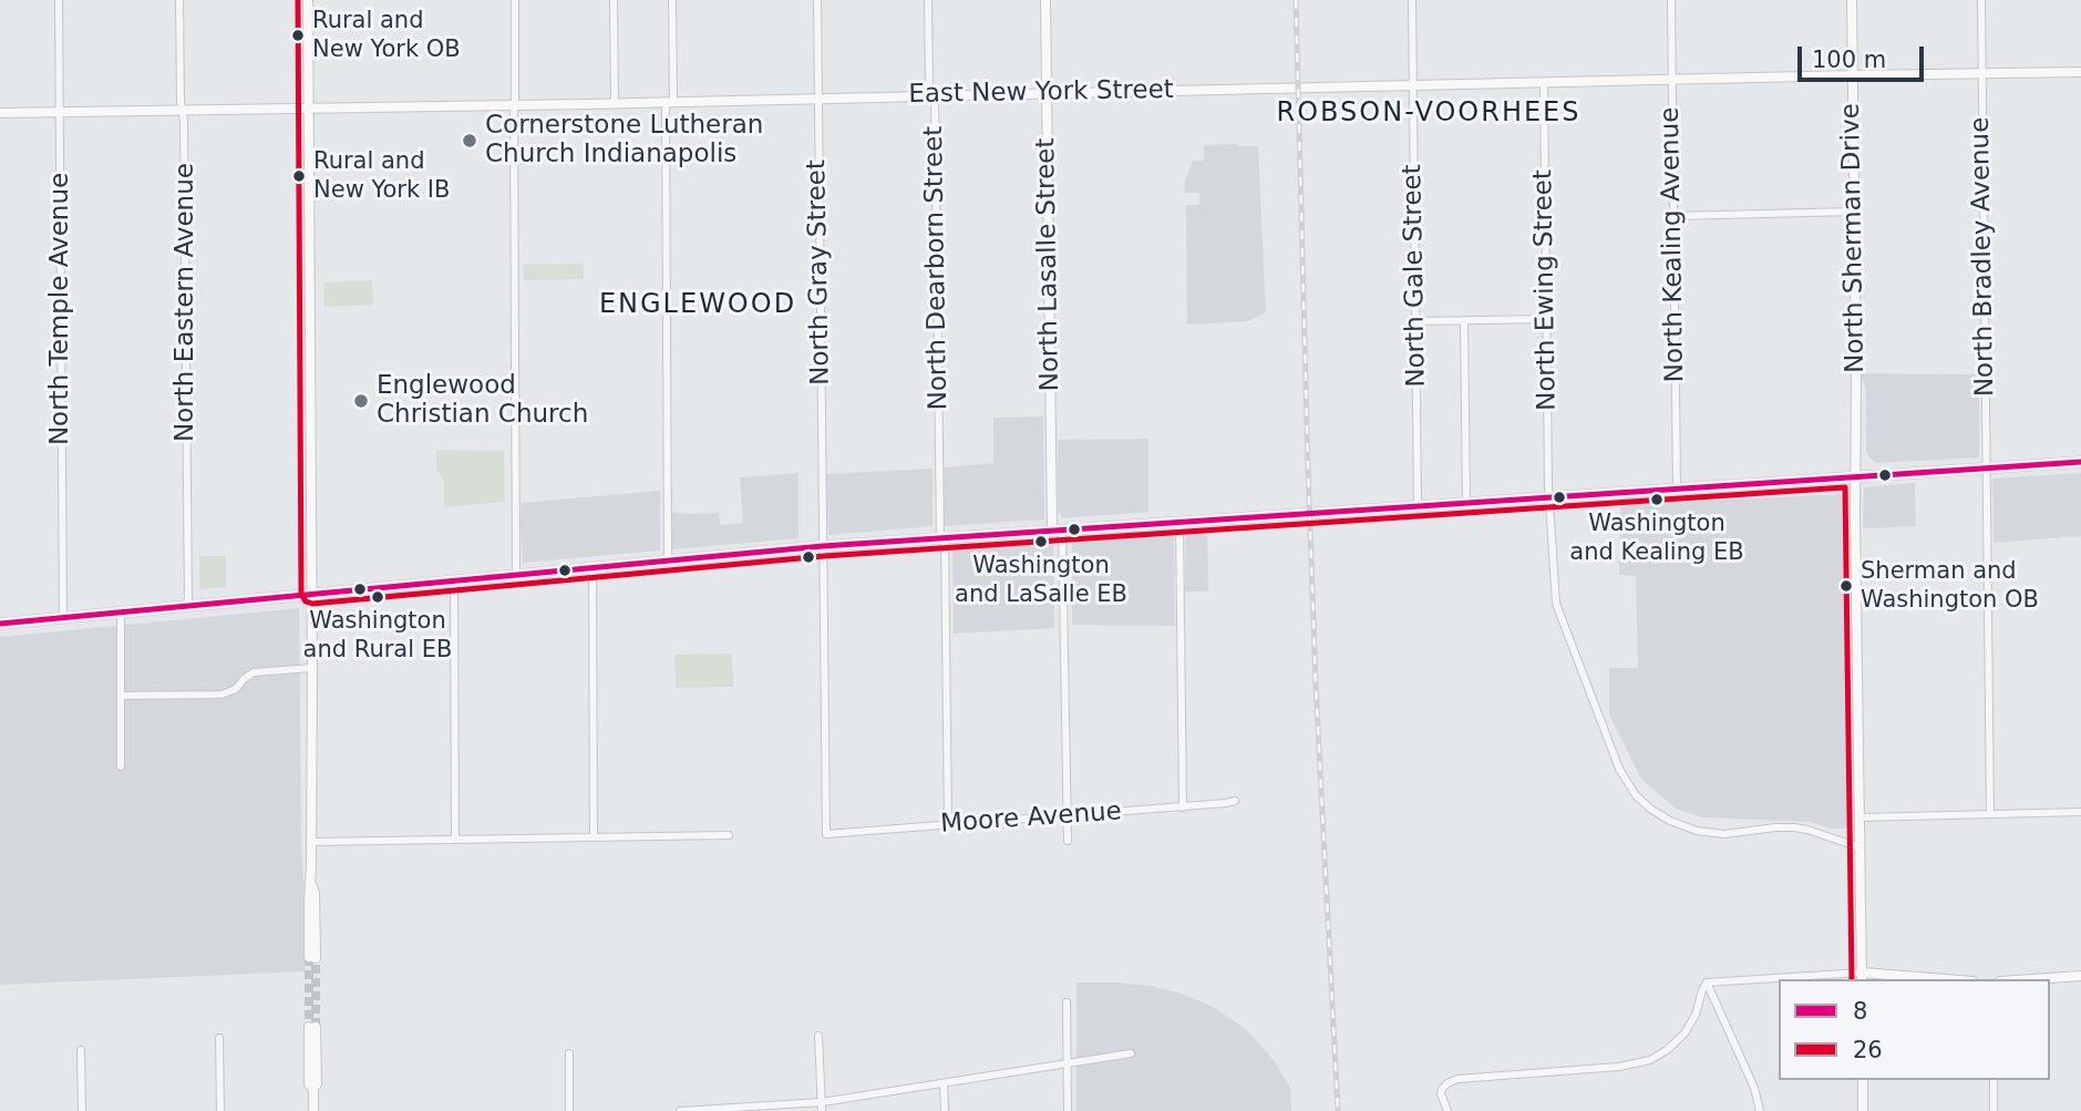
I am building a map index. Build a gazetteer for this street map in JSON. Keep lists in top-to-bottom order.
{
  "streets": {
    "main road": ["East New York Street", "North Sherman Drive", "North Lasalle Street"],
    "street": [
      "North Kealing Avenue",
      "North Bradley Avenue",
      "North Dearborn Street",
      "North Gray Street",
      "North Gale Street",
      "North Ewing Street",
      "North Eastern Avenue",
      "North Temple Avenue",
      "Moore Avenue"
    ]
  },
  "crossings": [
    ["East New York Street", "North Sherman Drive"],
    ["East New York Street", "North Kealing Avenue"],
    ["East New York Street", "North Bradley Avenue"],
    ["East New York Street", "North Lasalle Street"],
    ["East New York Street", "North Dearborn Street"],
    ["East New York Street", "North Gray Street"],
    ["East New York Street", "North Gale Street"],
    ["East New York Street", "North Ewing Street"],
    ["East New York Street", "North Eastern Avenue"],
    ["East New York Street", "North Temple Avenue"],
    ["North Sherman Drive", "North Ewing Street"],
    ["North Dearborn Street", "Moore Avenue"],
    ["North Gray Street", "Moore Avenue"]
  ],
  "districts": ["ROBSON-VOORHEES", "ENGLEWOOD"],
  "places": [
    "Rural and New York OB",
    "Cornerstone Lutheran Church Indianapolis",
    "Rural and New York IB",
    "Englewood Christian Church",
    "Washington and Kealing EB",
    "Washington and LaSalle EB",
    "Sherman and Washington OB",
    "Washington and Rural EB"
  ],
  "lines": ["transit line 26", "transit line 8"],
  "legend": ["8", "26"],
  "scale_bar": "100 m"
}
